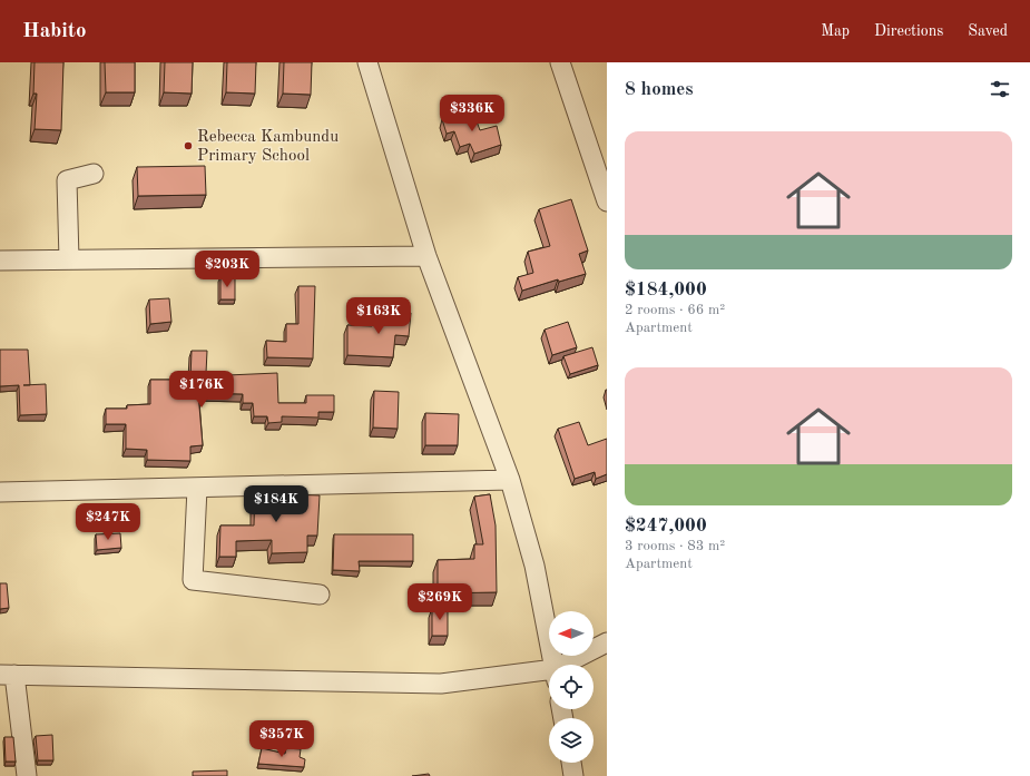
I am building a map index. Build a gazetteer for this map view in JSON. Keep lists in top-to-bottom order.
{
  "places": ["Rebecca Kambundu Primary School"],
  "north": "left",
  "page": {
    "header": "Habito",
    "nav": ["Map", "Directions", "Saved"],
    "heading": "8 homes",
    "price": [
      "$336K",
      "$203K",
      "$163K",
      "$176K",
      "$184K",
      "$247K",
      "$269K",
      "$357K"
    ],
    "list": [
      {
        "name": "$184,000",
        "note": "2 rooms · 66 m² · Apartment"
      },
      {
        "name": "$247,000",
        "note": "3 rooms · 83 m² · Apartment"
      }
    ]
  }
}
